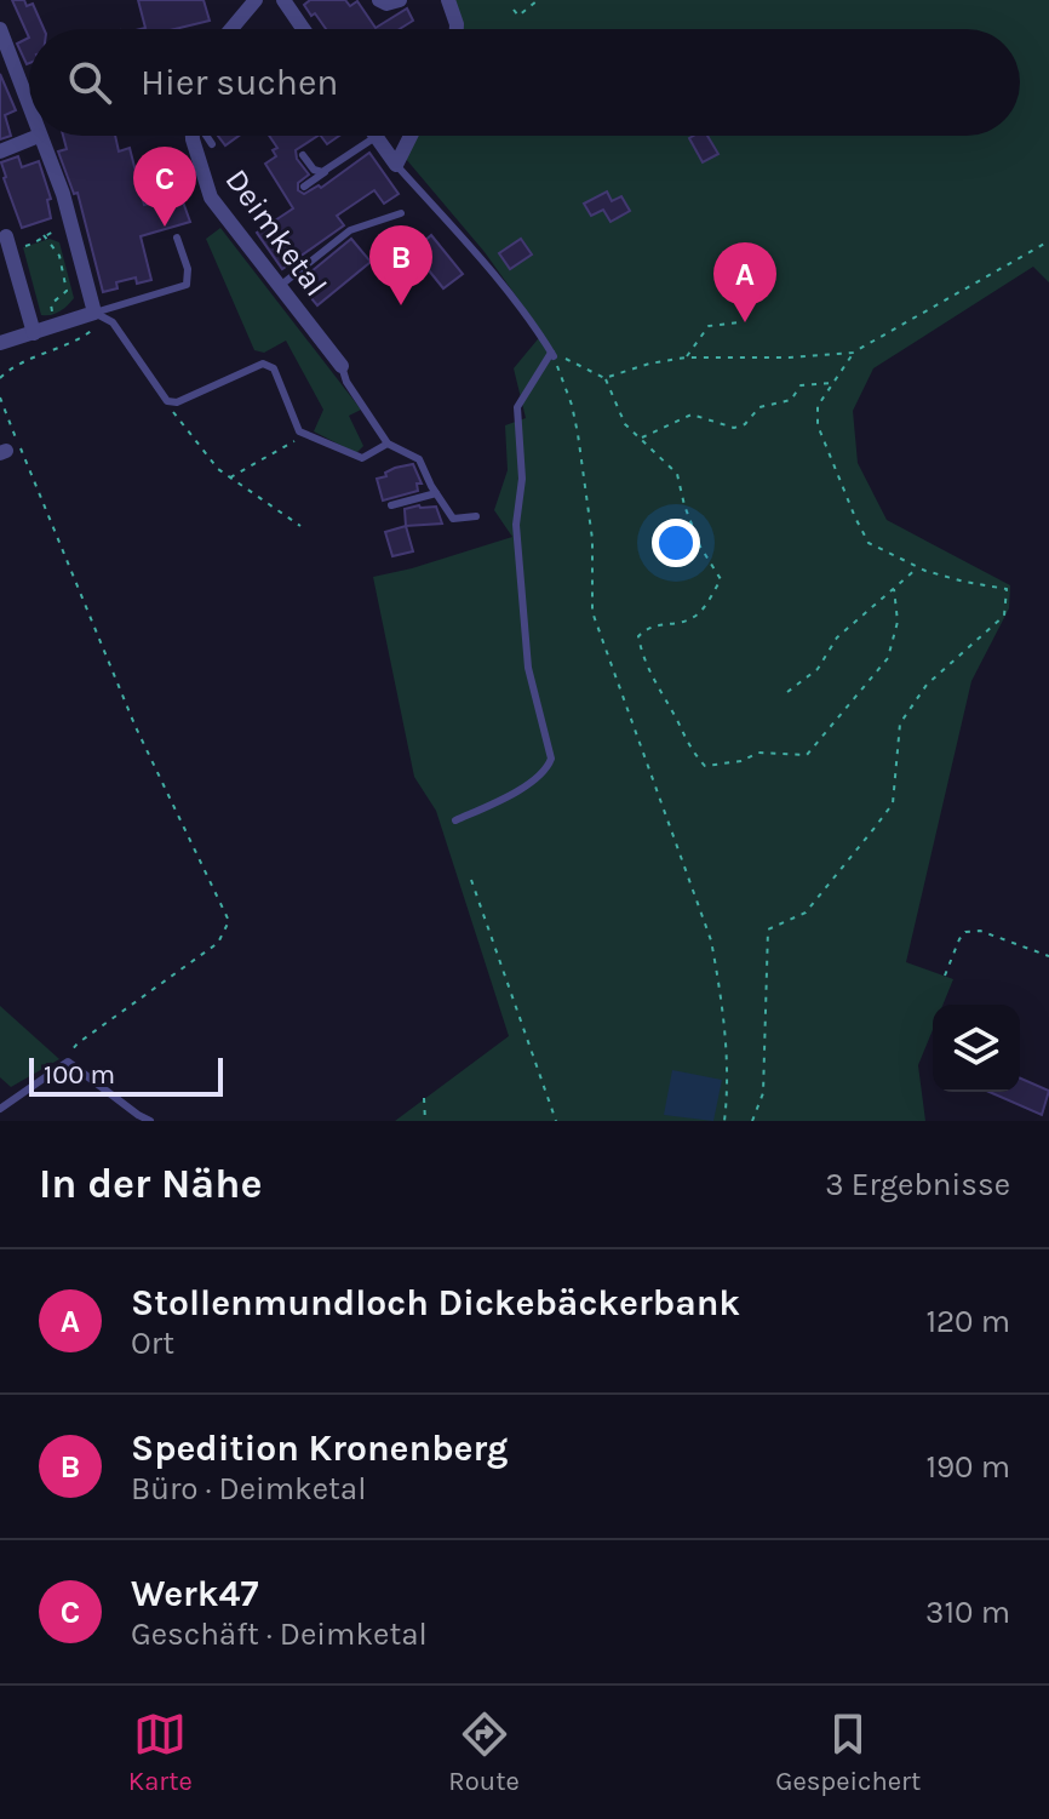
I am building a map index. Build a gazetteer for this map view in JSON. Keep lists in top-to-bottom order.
{
  "streets": {
    "street": ["Deimketal"]
  },
  "scale_bar": "100 m",
  "page": {
    "search": "Hier suchen",
    "pins": ["C", "B", "A"],
    "scale": "100 m",
    "heading": ["In der Nähe", "3 Ergebnisse"],
    "list": [
      {
        "mark": "A",
        "name": "Stollenmundloch Dickebäckerbank",
        "note": "Ort",
        "value": "120 m"
      },
      {
        "mark": "B",
        "name": "Spedition Kronenberg",
        "note": "Büro · Deimketal",
        "value": "190 m"
      },
      {
        "mark": "C",
        "name": "Werk47",
        "note": "Geschäft · Deimketal",
        "value": "310 m"
      }
    ],
    "nav": ["Karte", "Route", "Gespeichert"]
  }
}
